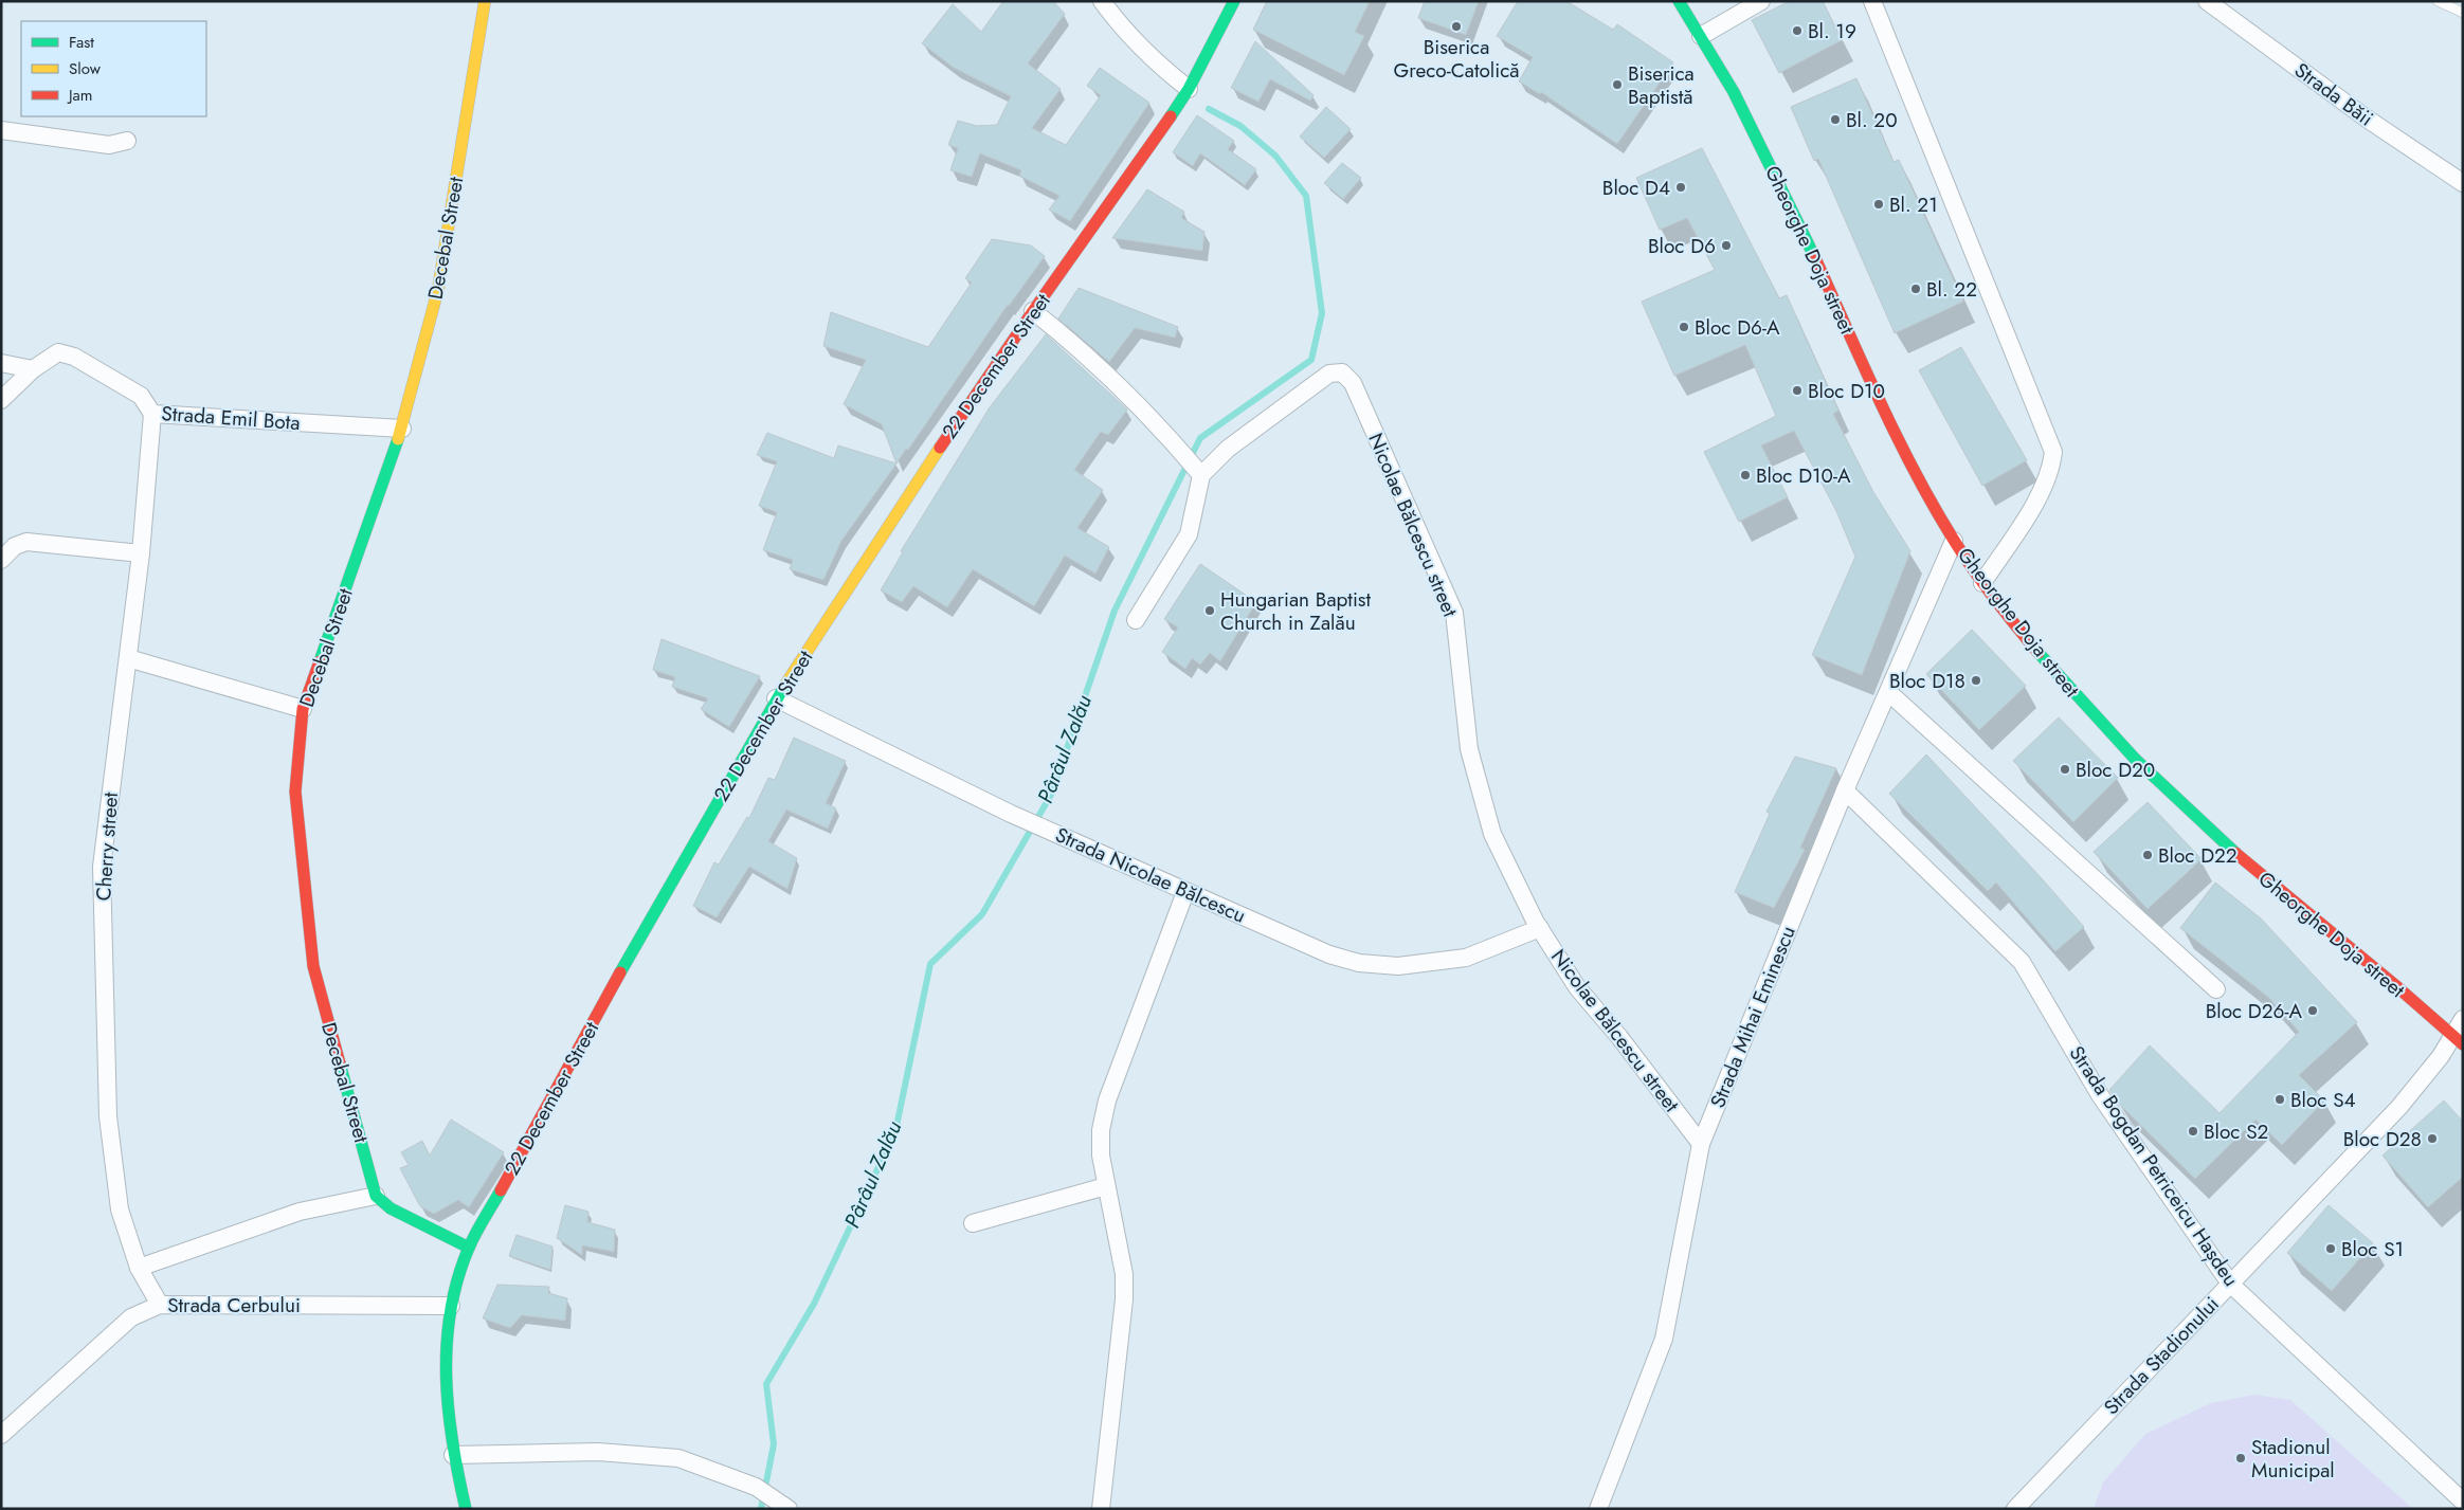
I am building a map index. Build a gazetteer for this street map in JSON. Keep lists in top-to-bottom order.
{
  "streets": {
    "main road": ["Decebal Street", "Gheorghe Doja street", "22 December Street"],
    "street": [
      "Strada Băii",
      "Strada Emil Bota",
      "Nicolae Bălcescu street",
      "Cherry street",
      "Strada Nicolae Bălcescu",
      "Strada Mihai Eminescu",
      "Strada Bogdan Petriceicu Hașdeu",
      "Strada Cerbului",
      "Strada Stadionului"
    ]
  },
  "crossings": [
    ["Decebal Street", "Strada Emil Bota"],
    ["Gheorghe Doja street", "Strada Mihai Eminescu"],
    ["Gheorghe Doja street", "Strada Stadionului"],
    ["22 December Street", "Strada Nicolae Bălcescu"],
    ["22 December Street", "Strada Cerbului"],
    ["Strada Emil Bota", "Cherry street"],
    ["Nicolae Bălcescu street", "Strada Nicolae Bălcescu"],
    ["Nicolae Bălcescu street", "Strada Mihai Eminescu"],
    ["Cherry street", "Strada Cerbului"],
    ["Strada Mihai Eminescu", "Strada Bogdan Petriceicu Hașdeu"],
    ["Strada Bogdan Petriceicu Hașdeu", "Strada Stadionului"]
  ],
  "water": ["Pârâul Zalău"],
  "places": [
    "Biserica Greco-Catolică",
    "Bl. 19",
    "Biserica Baptistă",
    "Bl. 20",
    "Bloc D4",
    "Bl. 21",
    "Bloc D6",
    "Bl. 22",
    "Bloc D6-A",
    "Bloc D10",
    "Bloc D10-A",
    "Hungarian Baptist Church in Zalău",
    "Bloc D18",
    "Bloc D20",
    "Bloc D22",
    "Bloc D26-A",
    "Bloc S4",
    "Bloc S2",
    "Bloc D28",
    "Bloc S1",
    "Stadionul Municipal"
  ],
  "legend": ["Fast", "Slow", "Jam"]
}
